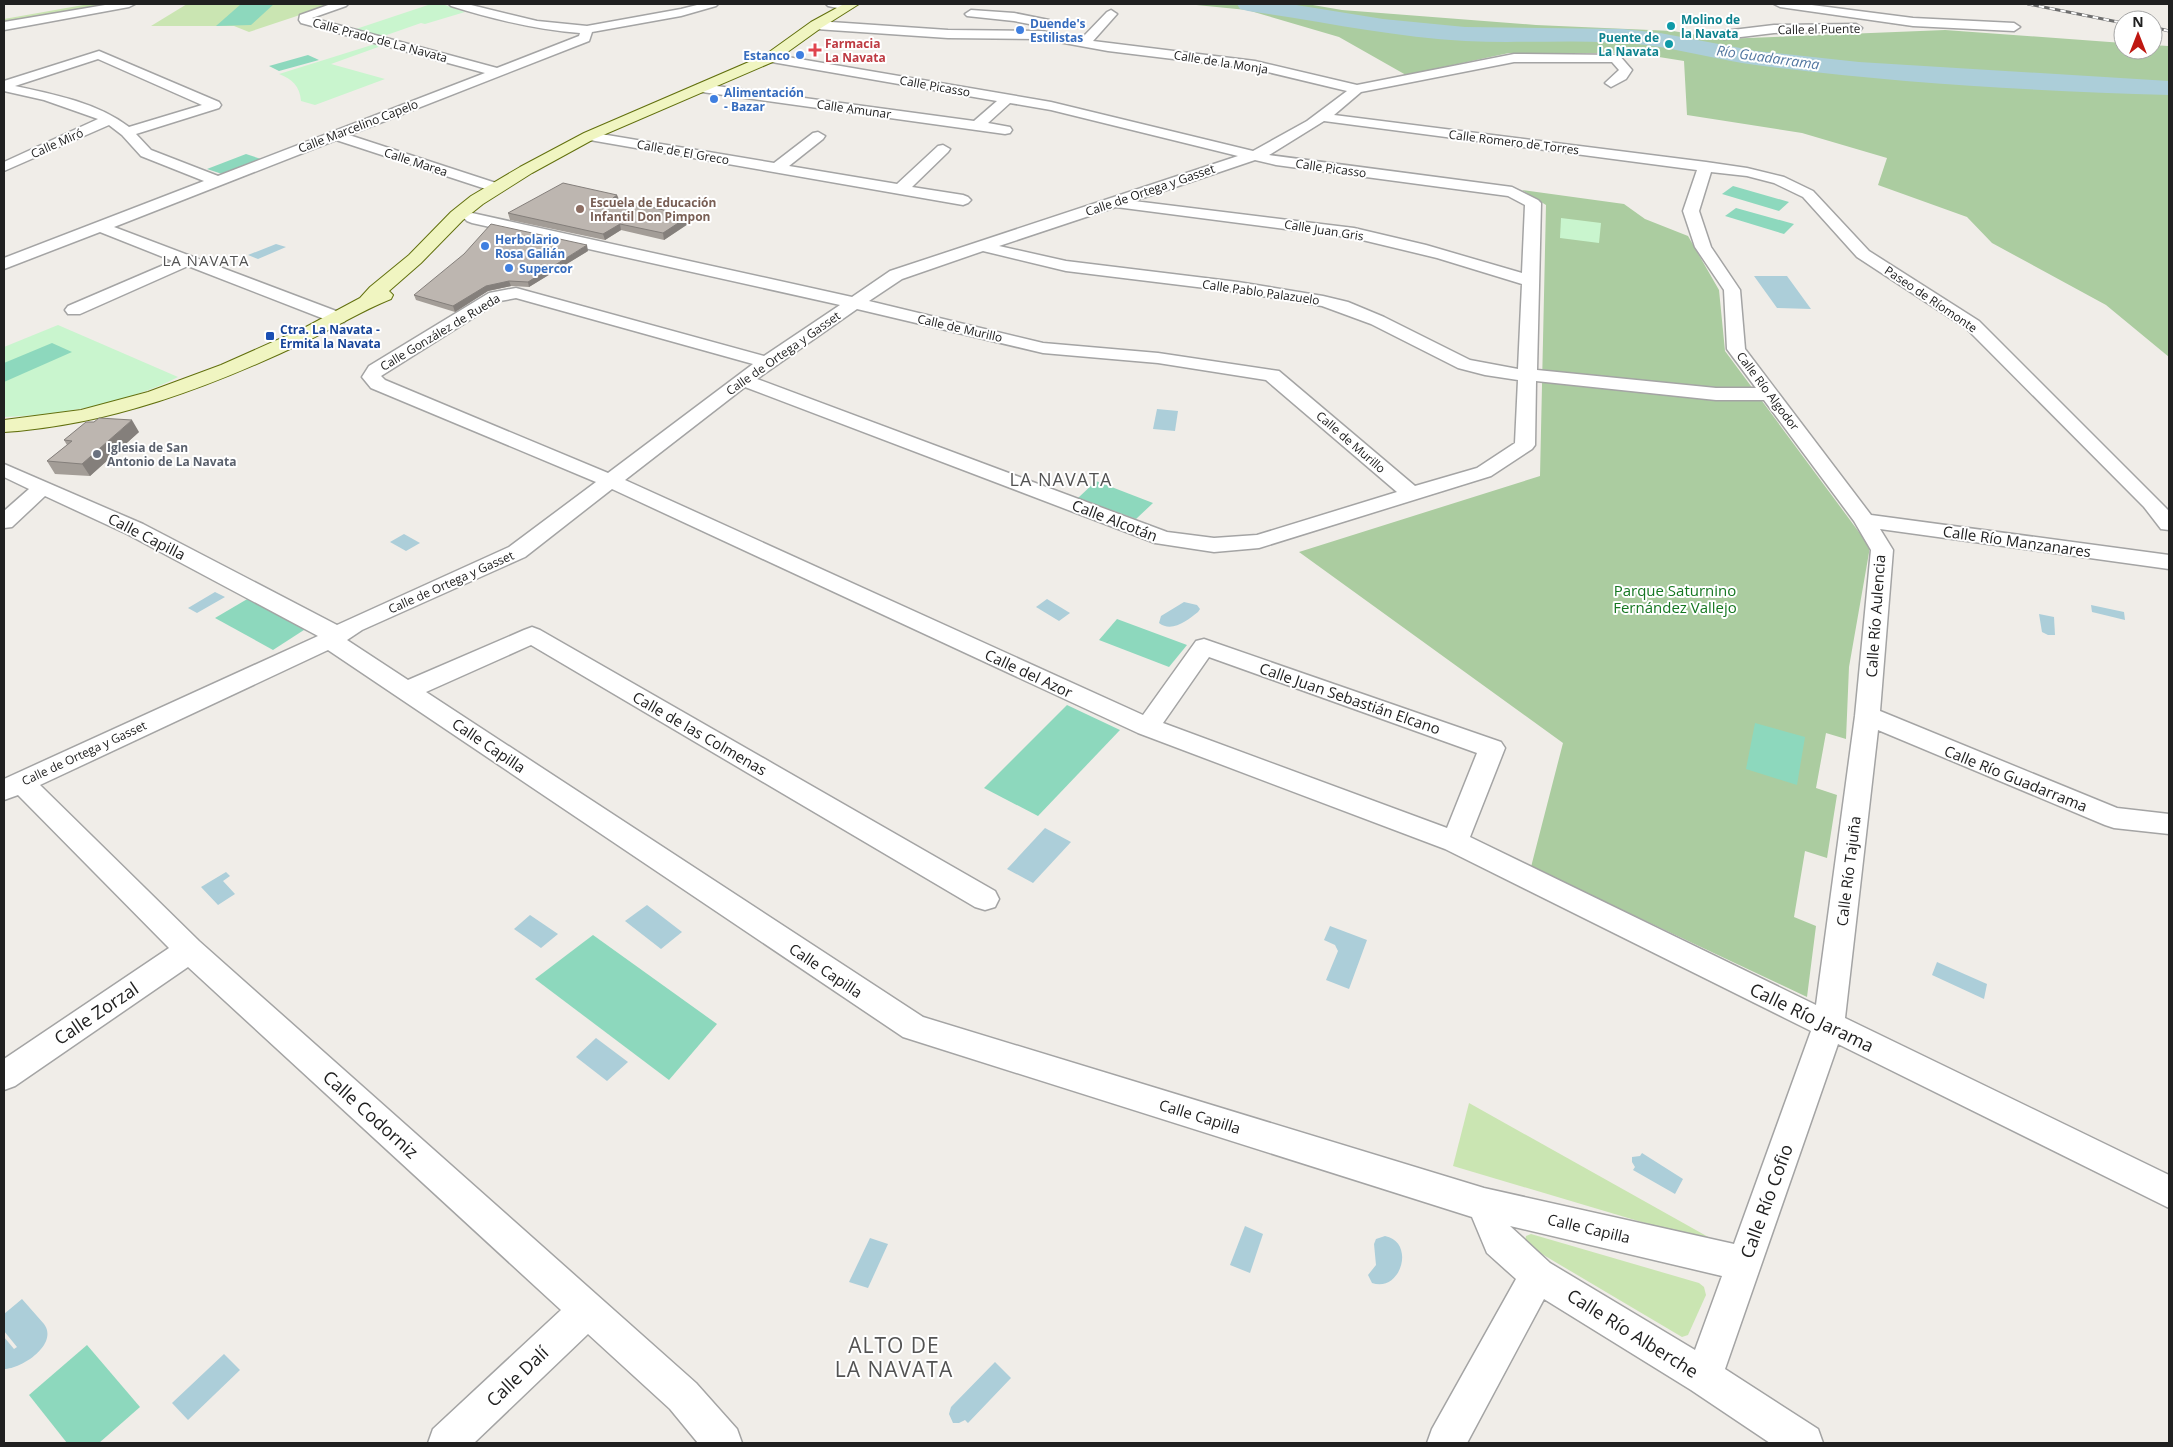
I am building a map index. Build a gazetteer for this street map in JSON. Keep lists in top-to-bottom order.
{
  "streets": {
    "street": [
      "Calle el Puente",
      "Calle Prado de La Navata",
      "Calle de la Monja",
      "Calle Picasso",
      "Calle Amunar",
      "Calle Marcelino Capelo",
      "Calle Romero de Torres",
      "Calle Miró",
      "Calle de El Greco",
      "Calle Marea",
      "Calle de Ortega y Gasset",
      "Calle Juan Gris",
      "Calle Pablo Palazuelo",
      "Paseo de Ríomonte",
      "Calle de Murillo",
      "Calle González de Rueda",
      "Calle Río Algodor",
      "Calle Alcotán",
      "Calle Capilla",
      "Calle Río Manzanares",
      "Calle Río Aulencia",
      "Calle del Azor",
      "Calle Juan Sebastián Elcano",
      "Calle de las Colmenas",
      "Calle Río Guadarrama",
      "Calle Río Tajuña",
      "Calle Zorzal",
      "Calle Río Jarama",
      "Calle Codorniz",
      "Calle Río Cofio",
      "Calle Río Alberche",
      "Calle Dalí"
    ]
  },
  "crossings": [
    ["Calle Prado de La Navata", "Calle Marcelino Capelo"],
    ["Calle de la Monja", "Calle de Ortega y Gasset"],
    ["Calle Picasso", "Calle de Ortega y Gasset"],
    ["Calle Picasso", "Calle Juan Gris"],
    ["Calle Picasso", "Calle Pablo Palazuelo"],
    ["Calle Picasso", "Calle de Murillo"],
    ["Calle Picasso", "Calle Alcotán"],
    ["Calle Marcelino Capelo", "Calle Marea"],
    ["Calle Romero de Torres", "Calle de Ortega y Gasset"],
    ["Calle Romero de Torres", "Paseo de Ríomonte"],
    ["Calle Romero de Torres", "Calle Río Algodor"],
    ["Calle de Ortega y Gasset", "Calle Juan Gris"],
    ["Calle de Ortega y Gasset", "Calle Pablo Palazuelo"],
    ["Calle de Ortega y Gasset", "Calle de Murillo"],
    ["Calle de Ortega y Gasset", "Calle González de Rueda"],
    ["Calle de Ortega y Gasset", "Calle Alcotán"],
    ["Calle de Ortega y Gasset", "Calle Capilla"],
    ["Calle de Ortega y Gasset", "Calle del Azor"],
    ["Calle de Ortega y Gasset", "Calle Codorniz"],
    ["Calle Pablo Palazuelo", "Calle Río Algodor"],
    ["Paseo de Ríomonte", "Calle Río Algodor"],
    ["Calle de Murillo", "Calle Alcotán"],
    ["Calle González de Rueda", "Calle del Azor"],
    ["Calle Río Algodor", "Calle Río Manzanares"],
    ["Calle Río Algodor", "Calle Río Aulencia"],
    ["Calle Capilla", "Calle de las Colmenas"],
    ["Calle Capilla", "Calle Río Cofio"],
    ["Calle Capilla", "Calle Río Alberche"],
    ["Calle Río Manzanares", "Calle Río Aulencia"],
    ["Calle Río Aulencia", "Calle Río Guadarrama"],
    ["Calle Río Aulencia", "Calle Río Tajuña"],
    ["Calle del Azor", "Calle Juan Sebastián Elcano"],
    ["Calle del Azor", "Calle Río Jarama"],
    ["Calle Juan Sebastián Elcano", "Calle Río Jarama"],
    ["Calle Río Guadarrama", "Calle Río Tajuña"],
    ["Calle Río Tajuña", "Calle Río Jarama"],
    ["Calle Río Tajuña", "Calle Río Cofio"],
    ["Calle Zorzal", "Calle Codorniz"],
    ["Calle Río Jarama", "Calle Río Cofio"],
    ["Calle Codorniz", "Calle Dalí"],
    ["Calle Río Cofio", "Calle Río Alberche"]
  ],
  "districts": ["LA NAVATA", "LA NAVATA", "ALTO DE LA NAVATA"],
  "water": ["Río Guadarrama"],
  "parks": ["Parque Saturnino Fernández Vallejo"],
  "places": {
    "other": [
      "Molino de la Navata",
      "Duende's Estilistas",
      "Puente de La Navata",
      "Estanco",
      "Alimentación - Bazar",
      "Escuela de Educación Infantil Don Pimpon",
      "Herbolario Rosa Galián",
      "Supercor",
      "Iglesia de San Antonio de La Navata"
    ],
    "health": ["Farmacia La Navata"],
    "transit": ["Ctra. La Navata - Ermita la Navata"]
  },
  "north": "top"
}
